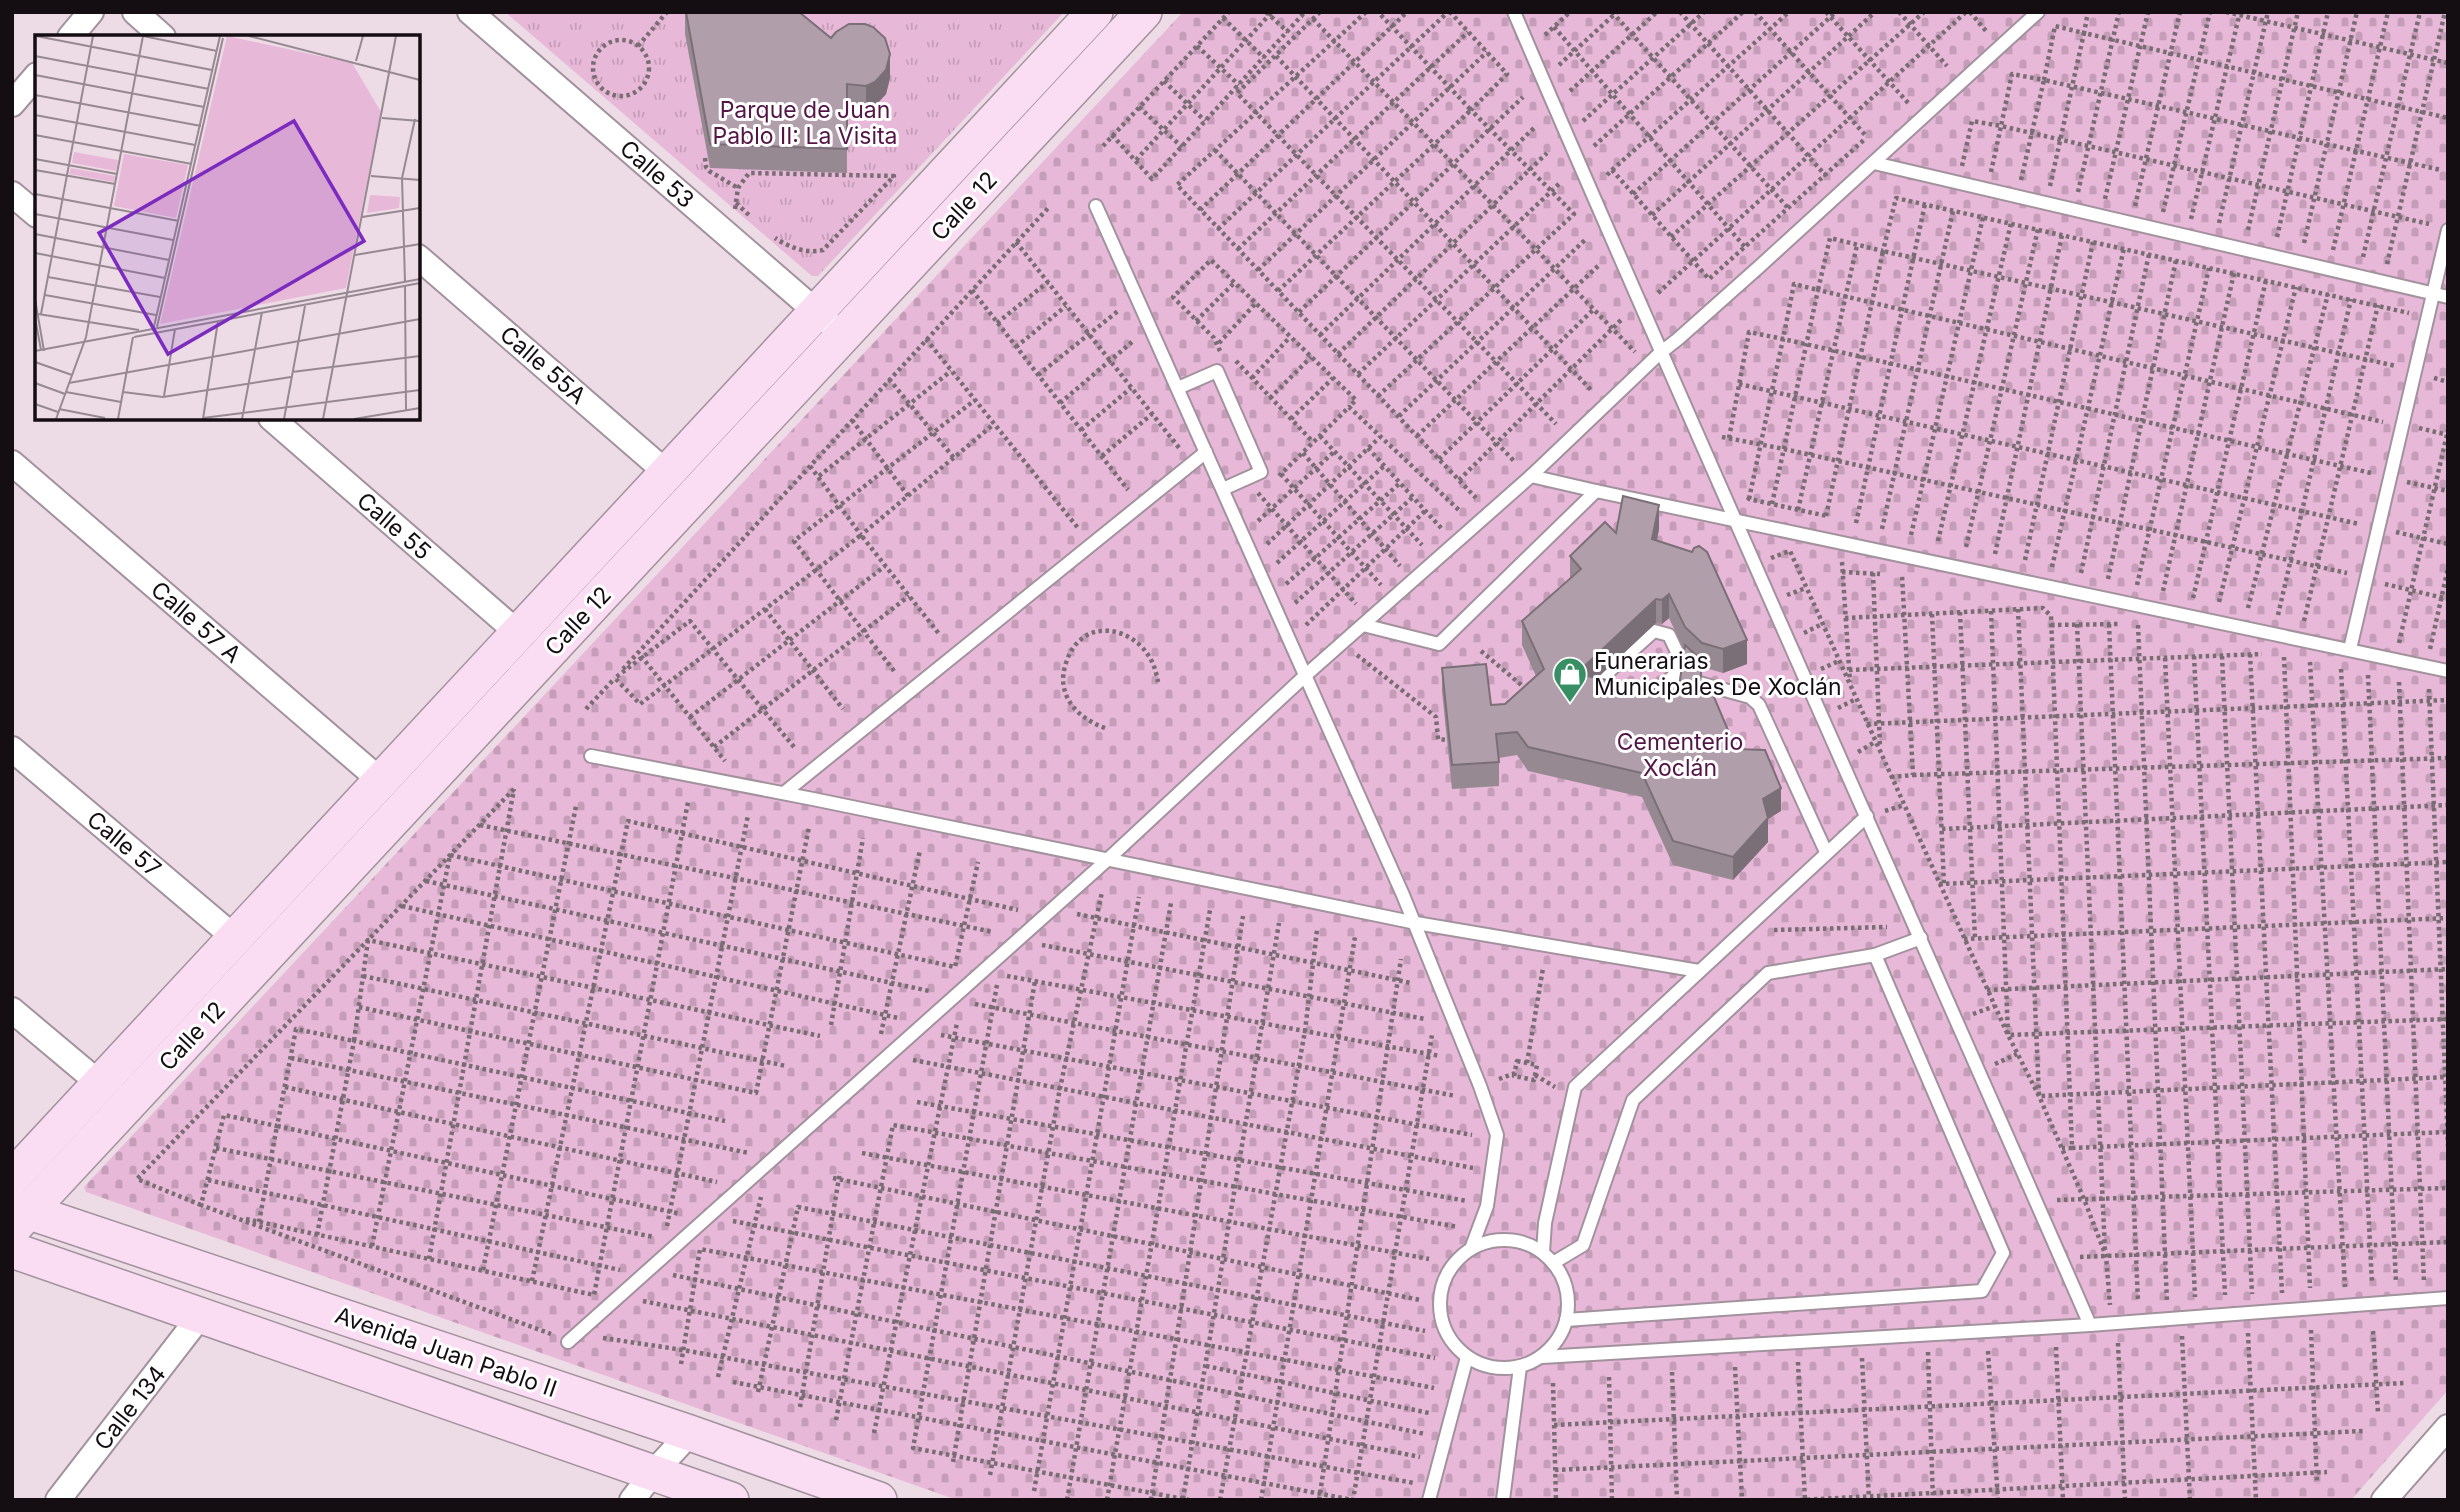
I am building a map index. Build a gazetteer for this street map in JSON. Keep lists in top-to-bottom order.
{
  "streets": {
    "street": [
      "Calle 53",
      "Calle 12",
      "Calle 55A",
      "Calle 55",
      "Calle 57 A",
      "Calle 57",
      "Avenida Juan Pablo II",
      "Calle 134"
    ]
  },
  "crossings": [
    ["Calle 53", "Calle 12"],
    ["Calle 12", "Calle 55A"],
    ["Calle 12", "Calle 55"],
    ["Calle 12", "Calle 57 A"],
    ["Calle 12", "Calle 57"],
    ["Calle 12", "Avenida Juan Pablo II"],
    ["Avenida Juan Pablo II", "Calle 134"]
  ],
  "parks": ["Parque de Juan Pablo II: La Visita", "Cementerio Xoclán"],
  "places": {
    "shop": ["Funerarias Municipales De Xoclán"]
  }
}
